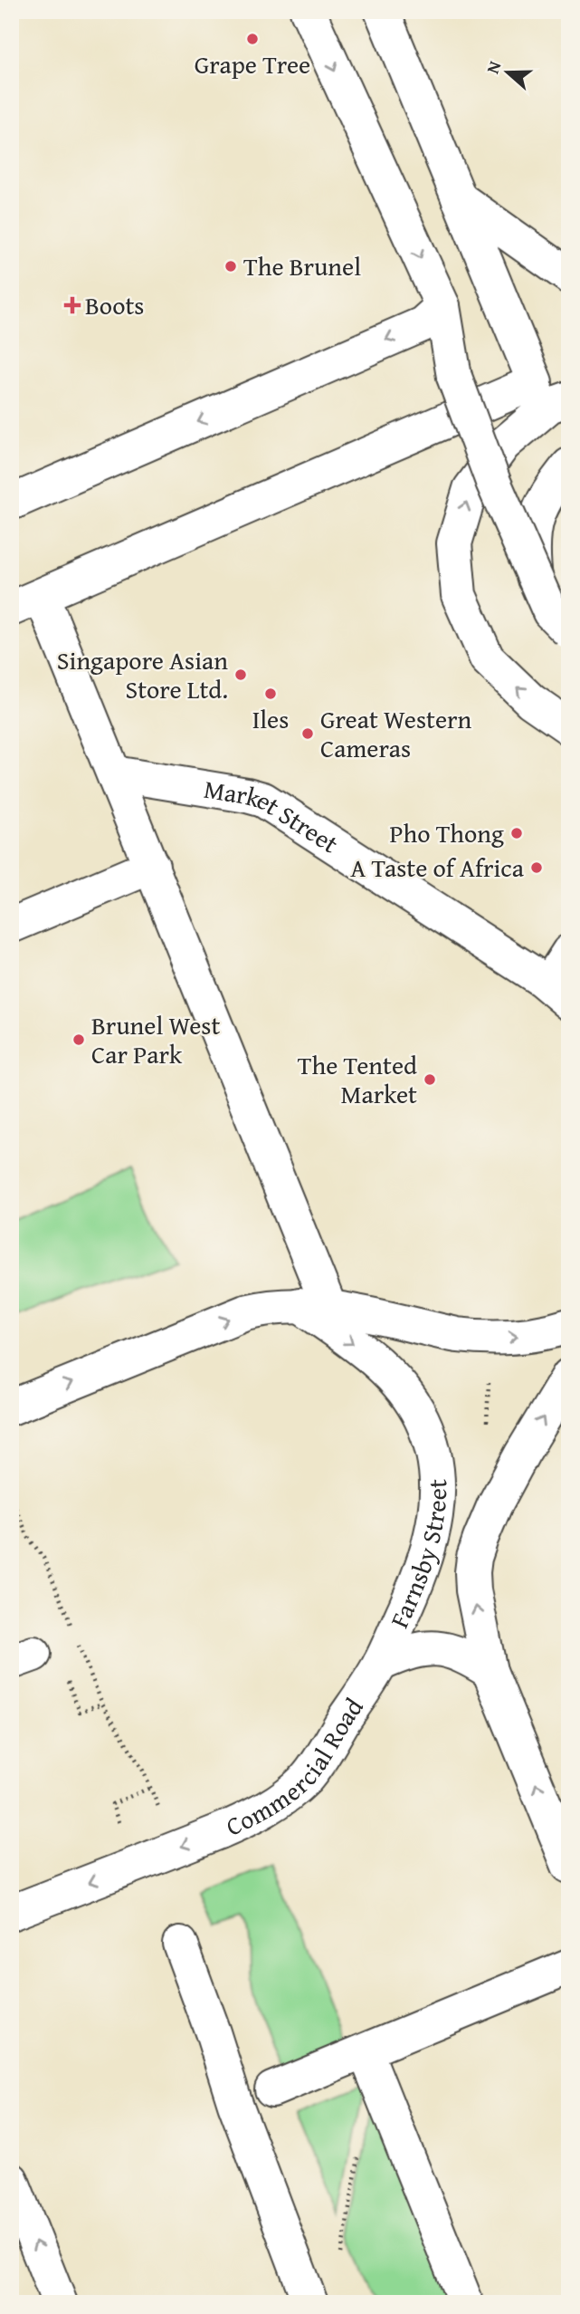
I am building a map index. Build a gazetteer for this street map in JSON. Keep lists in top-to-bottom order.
{
  "streets": {
    "street": ["Market Street", "Farnsby Street", "Commercial Road"]
  },
  "crossings": [
    ["Farnsby Street", "Commercial Road"]
  ],
  "places": {
    "other": [
      "Grape Tree",
      "The Brunel",
      "Singapore Asian Store Ltd.",
      "Iles",
      "Great Western Cameras",
      "Pho Thong",
      "A Taste of Africa",
      "Brunel West Car Park",
      "The Tented Market"
    ],
    "health": ["Boots"]
  },
  "north": "left"
}
